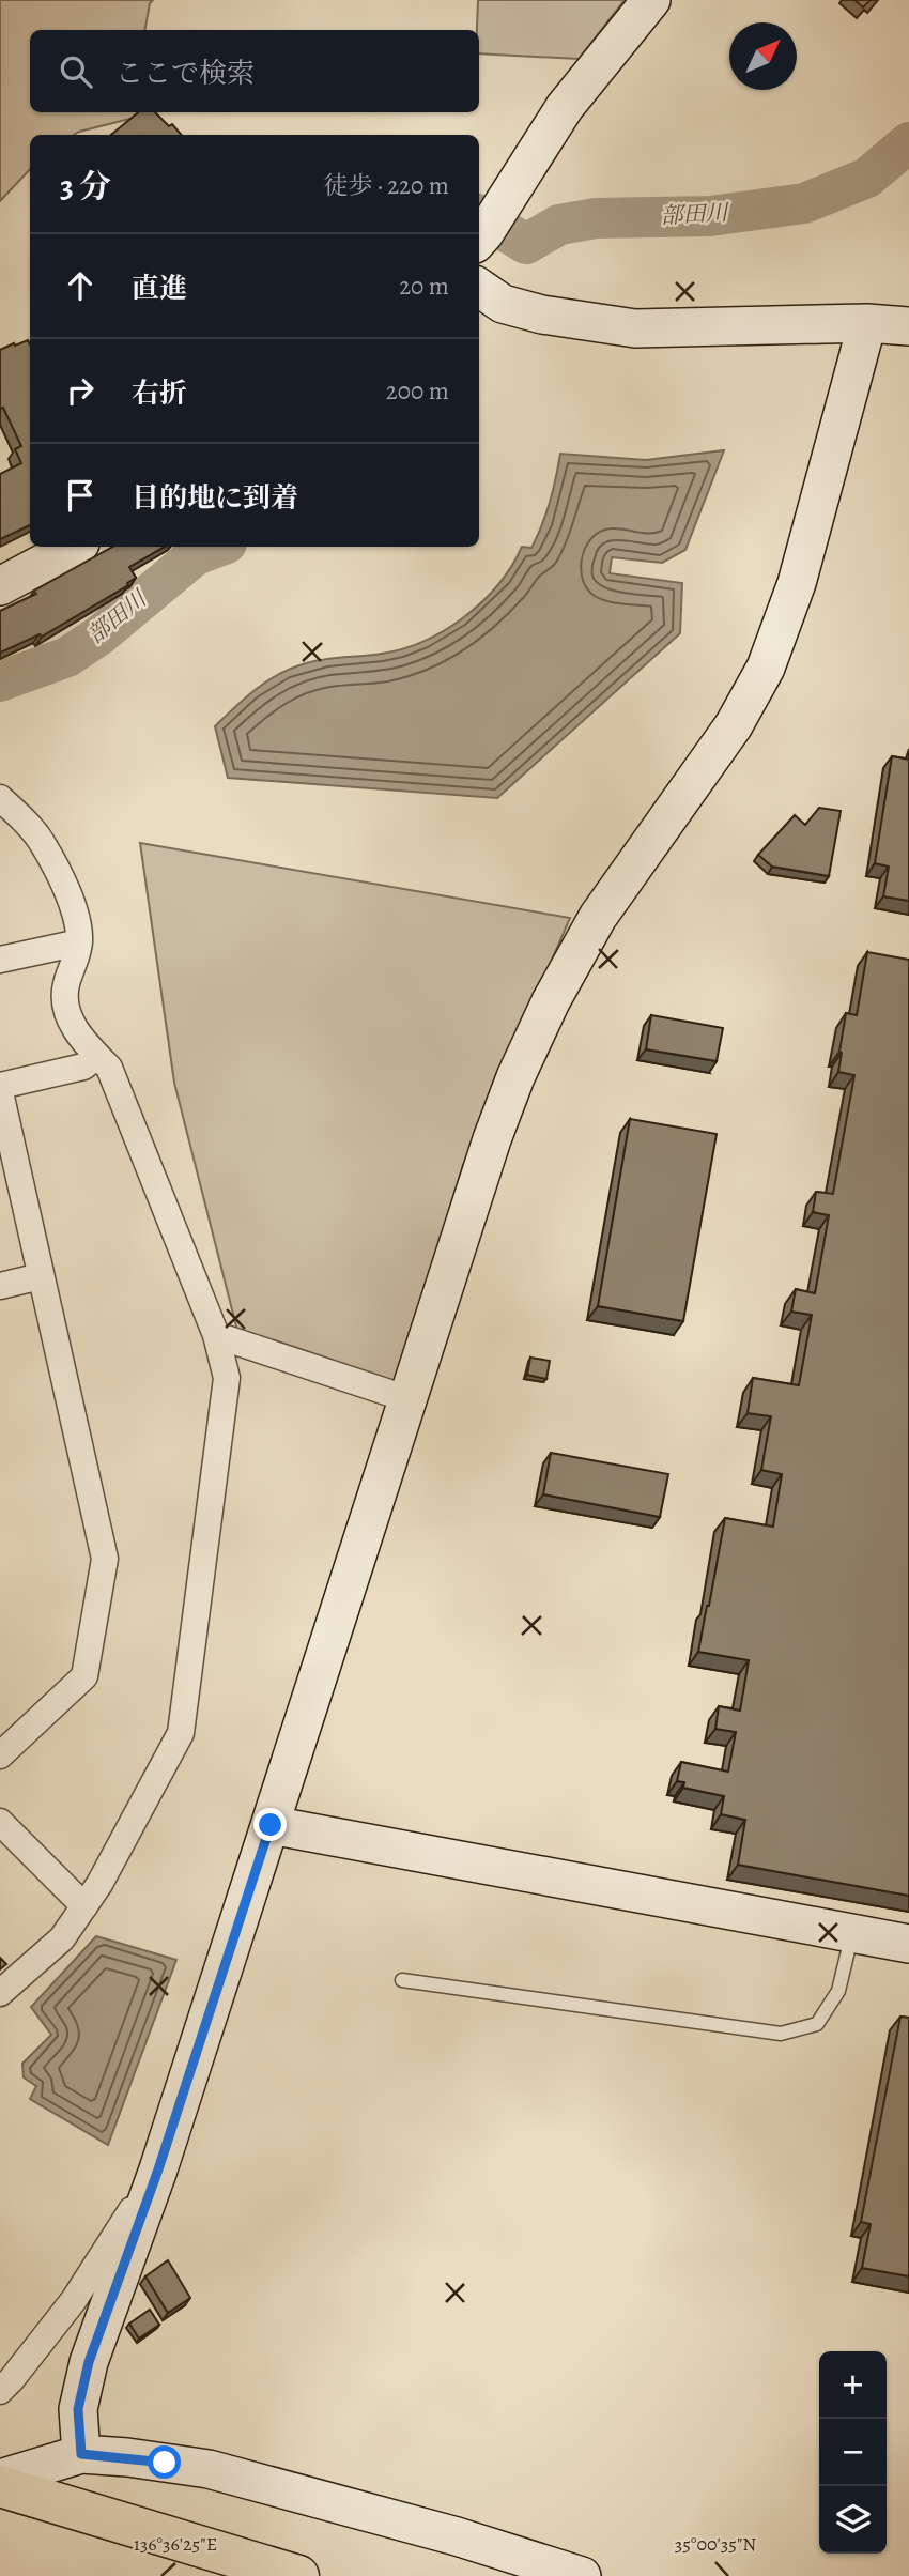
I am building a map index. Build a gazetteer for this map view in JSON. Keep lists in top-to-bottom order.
{
  "water": ["部田川"],
  "north": "top right",
  "page": {
    "search": "ここで検索",
    "heading": ["3 分", "徒歩 · 220 m"],
    "list": [
      ["直進", "20 m"],
      ["右折", "200 m"],
      "目的地に到着"
    ],
    "map_buttons": ["+", "−"]
  },
  "coordinates": ["35°00'35\"N", "136°36'25\"E"]
}
